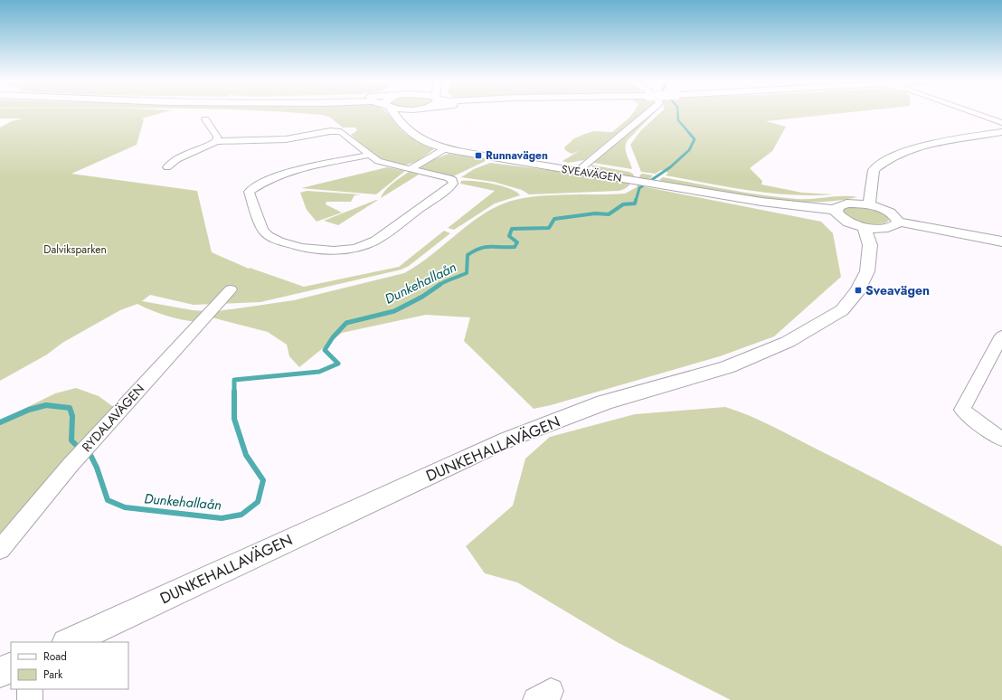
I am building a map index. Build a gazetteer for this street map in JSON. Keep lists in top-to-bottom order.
{
  "streets": {
    "street": ["SVEAVÄGEN", "RYDALAVÄGEN", "DUNKEHALLAVÄGEN"]
  },
  "water": ["Dunkehallaån"],
  "parks": ["Dalviksparken"],
  "places": {
    "transit": ["Runnavägen", "Sveavägen"]
  },
  "legend": ["Road", "Park"]
}
